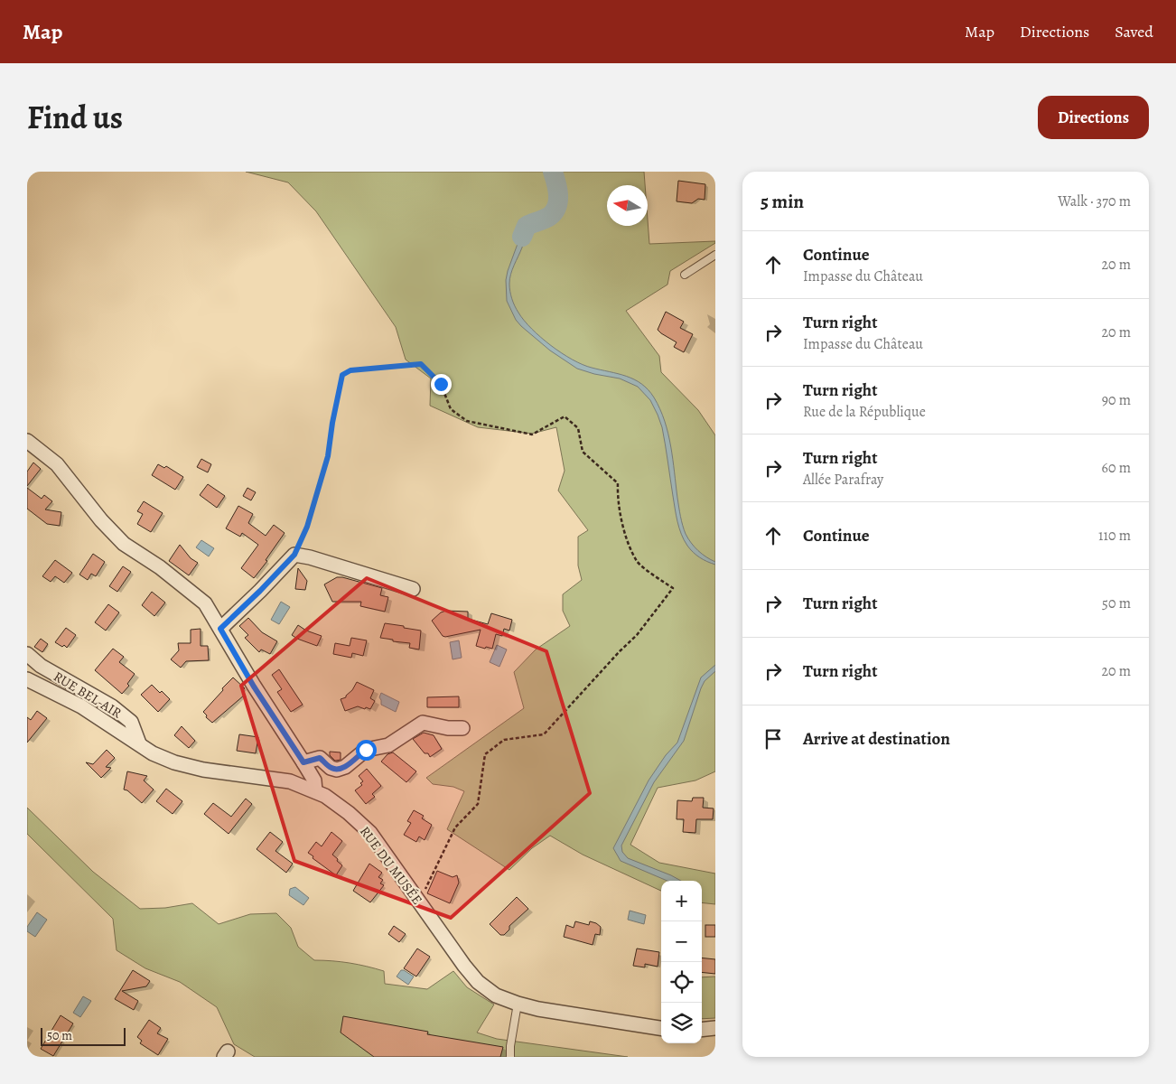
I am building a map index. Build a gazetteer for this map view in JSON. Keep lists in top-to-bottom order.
{
  "streets": {
    "street": ["RUE BEL-AIR", "RUE DU MUSÉE"]
  },
  "crossings": [
    ["RUE BEL-AIR", "RUE DU MUSÉE"]
  ],
  "scale_bar": "50 m",
  "north": "left",
  "page": {
    "header": "Map",
    "nav": ["Map", "Directions", "Saved"],
    "title": "Find us",
    "buttons": "Directions",
    "heading": ["5 min", "Walk · 370 m"],
    "list": [
      ["Continue", "Impasse du Château", "20 m"],
      ["Turn right", "Impasse du Château", "20 m"],
      ["Turn right", "Rue de la République", "90 m"],
      ["Turn right", "Allée Parafray", "60 m"],
      ["Continue", "110 m"],
      ["Turn right", "50 m"],
      ["Turn right", "20 m"],
      "Arrive at destination"
    ],
    "map_buttons": ["+", "−"],
    "scale": "50 m"
  }
}
